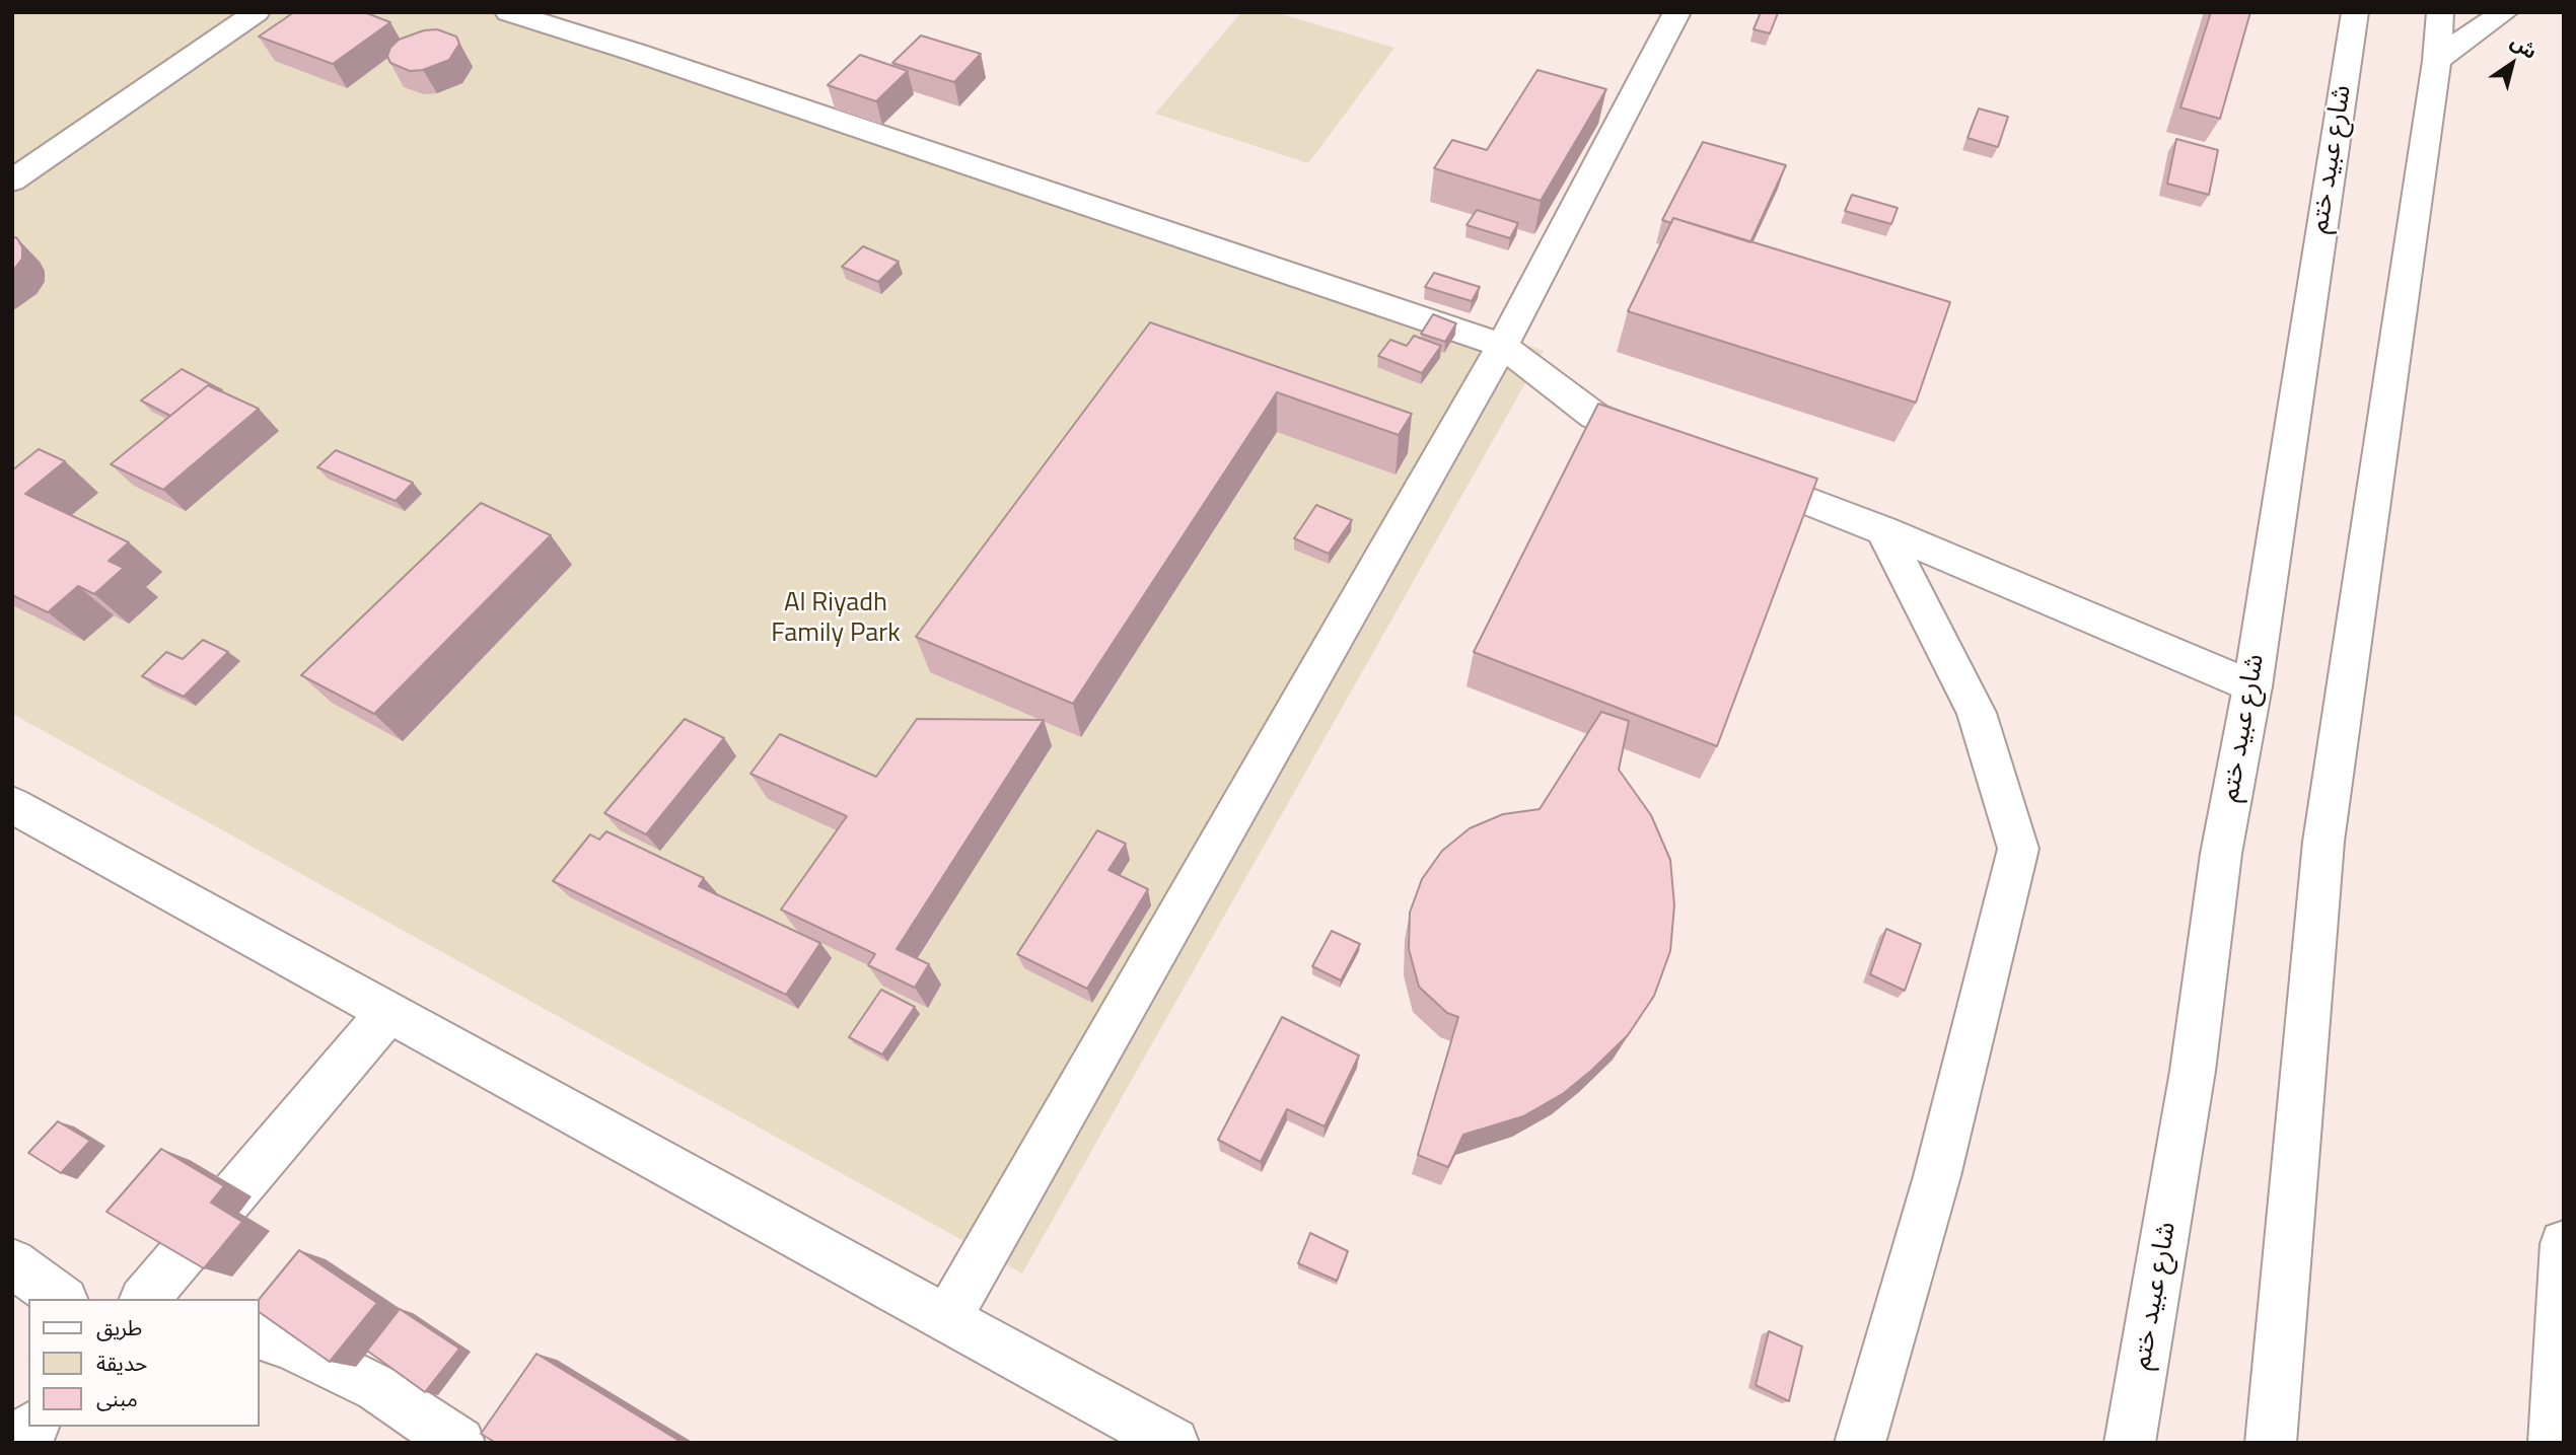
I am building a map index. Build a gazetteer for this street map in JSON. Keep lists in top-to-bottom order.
{
  "streets": {
    "main road": ["شارع عبيد ختم"]
  },
  "parks": ["Al Riyadh Family Park"],
  "legend": ["طريق", "حديقة", "مبنى"],
  "north": "top right"
}
